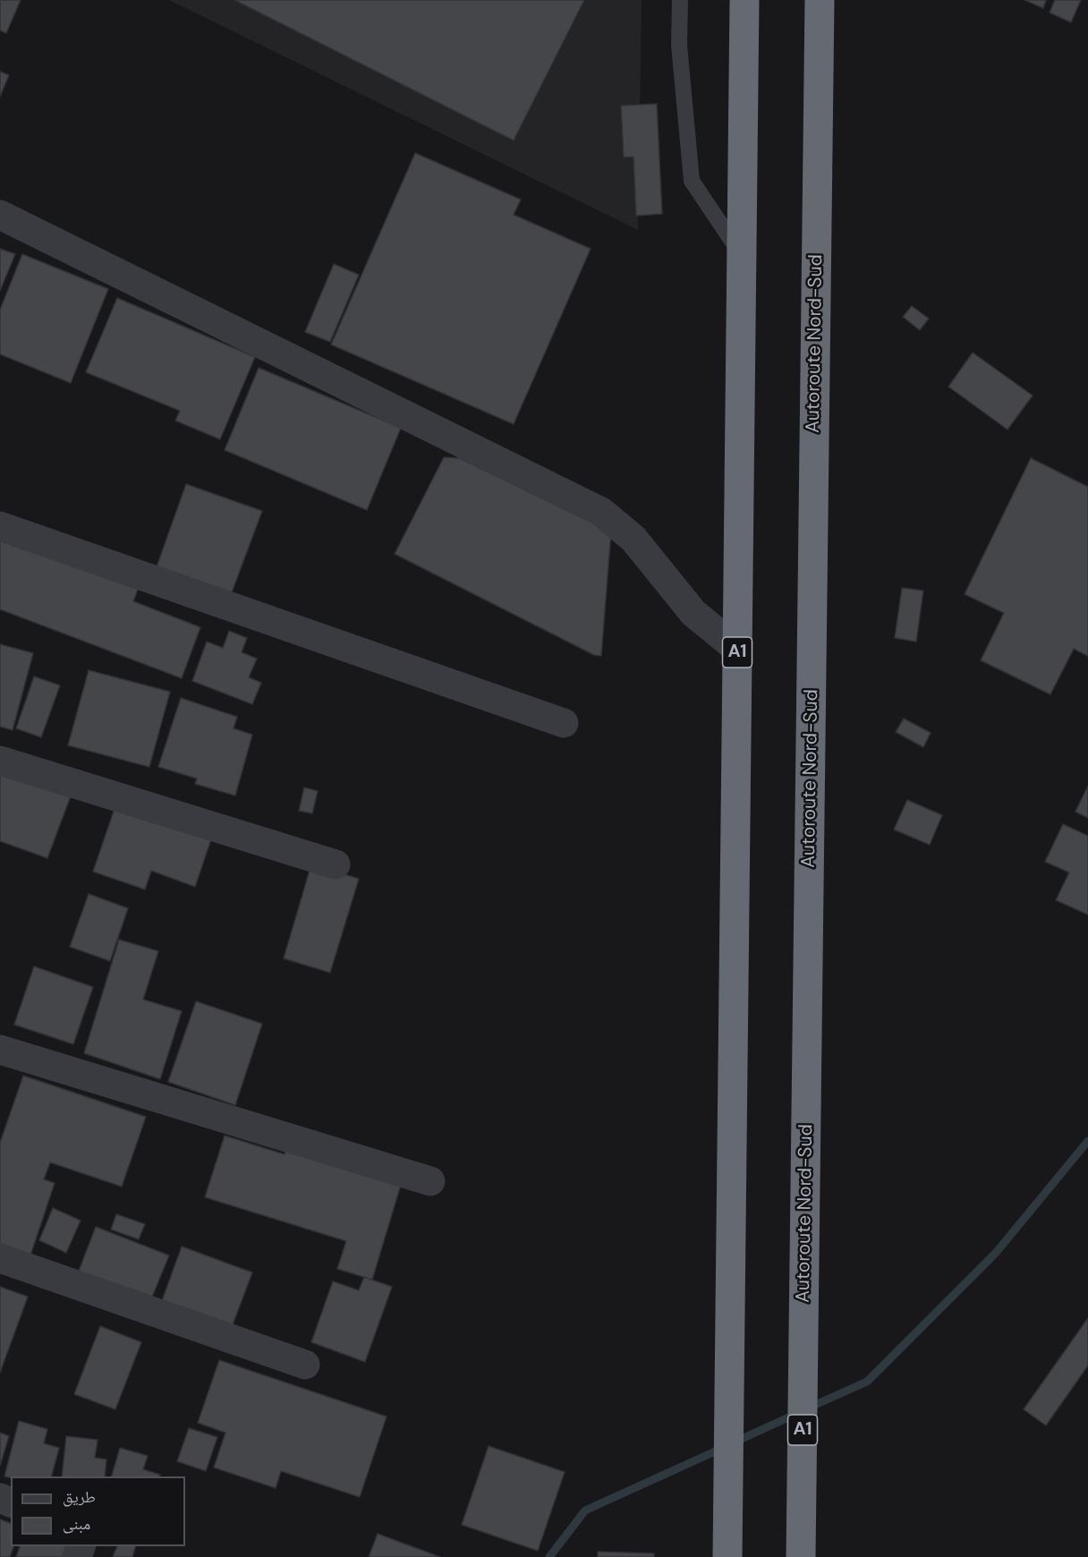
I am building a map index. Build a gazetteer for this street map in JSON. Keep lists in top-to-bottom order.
{
  "streets": {
    "highway": ["Autoroute Nord-Sud", "A1"]
  },
  "legend": ["طريق", "مبنى"]
}
